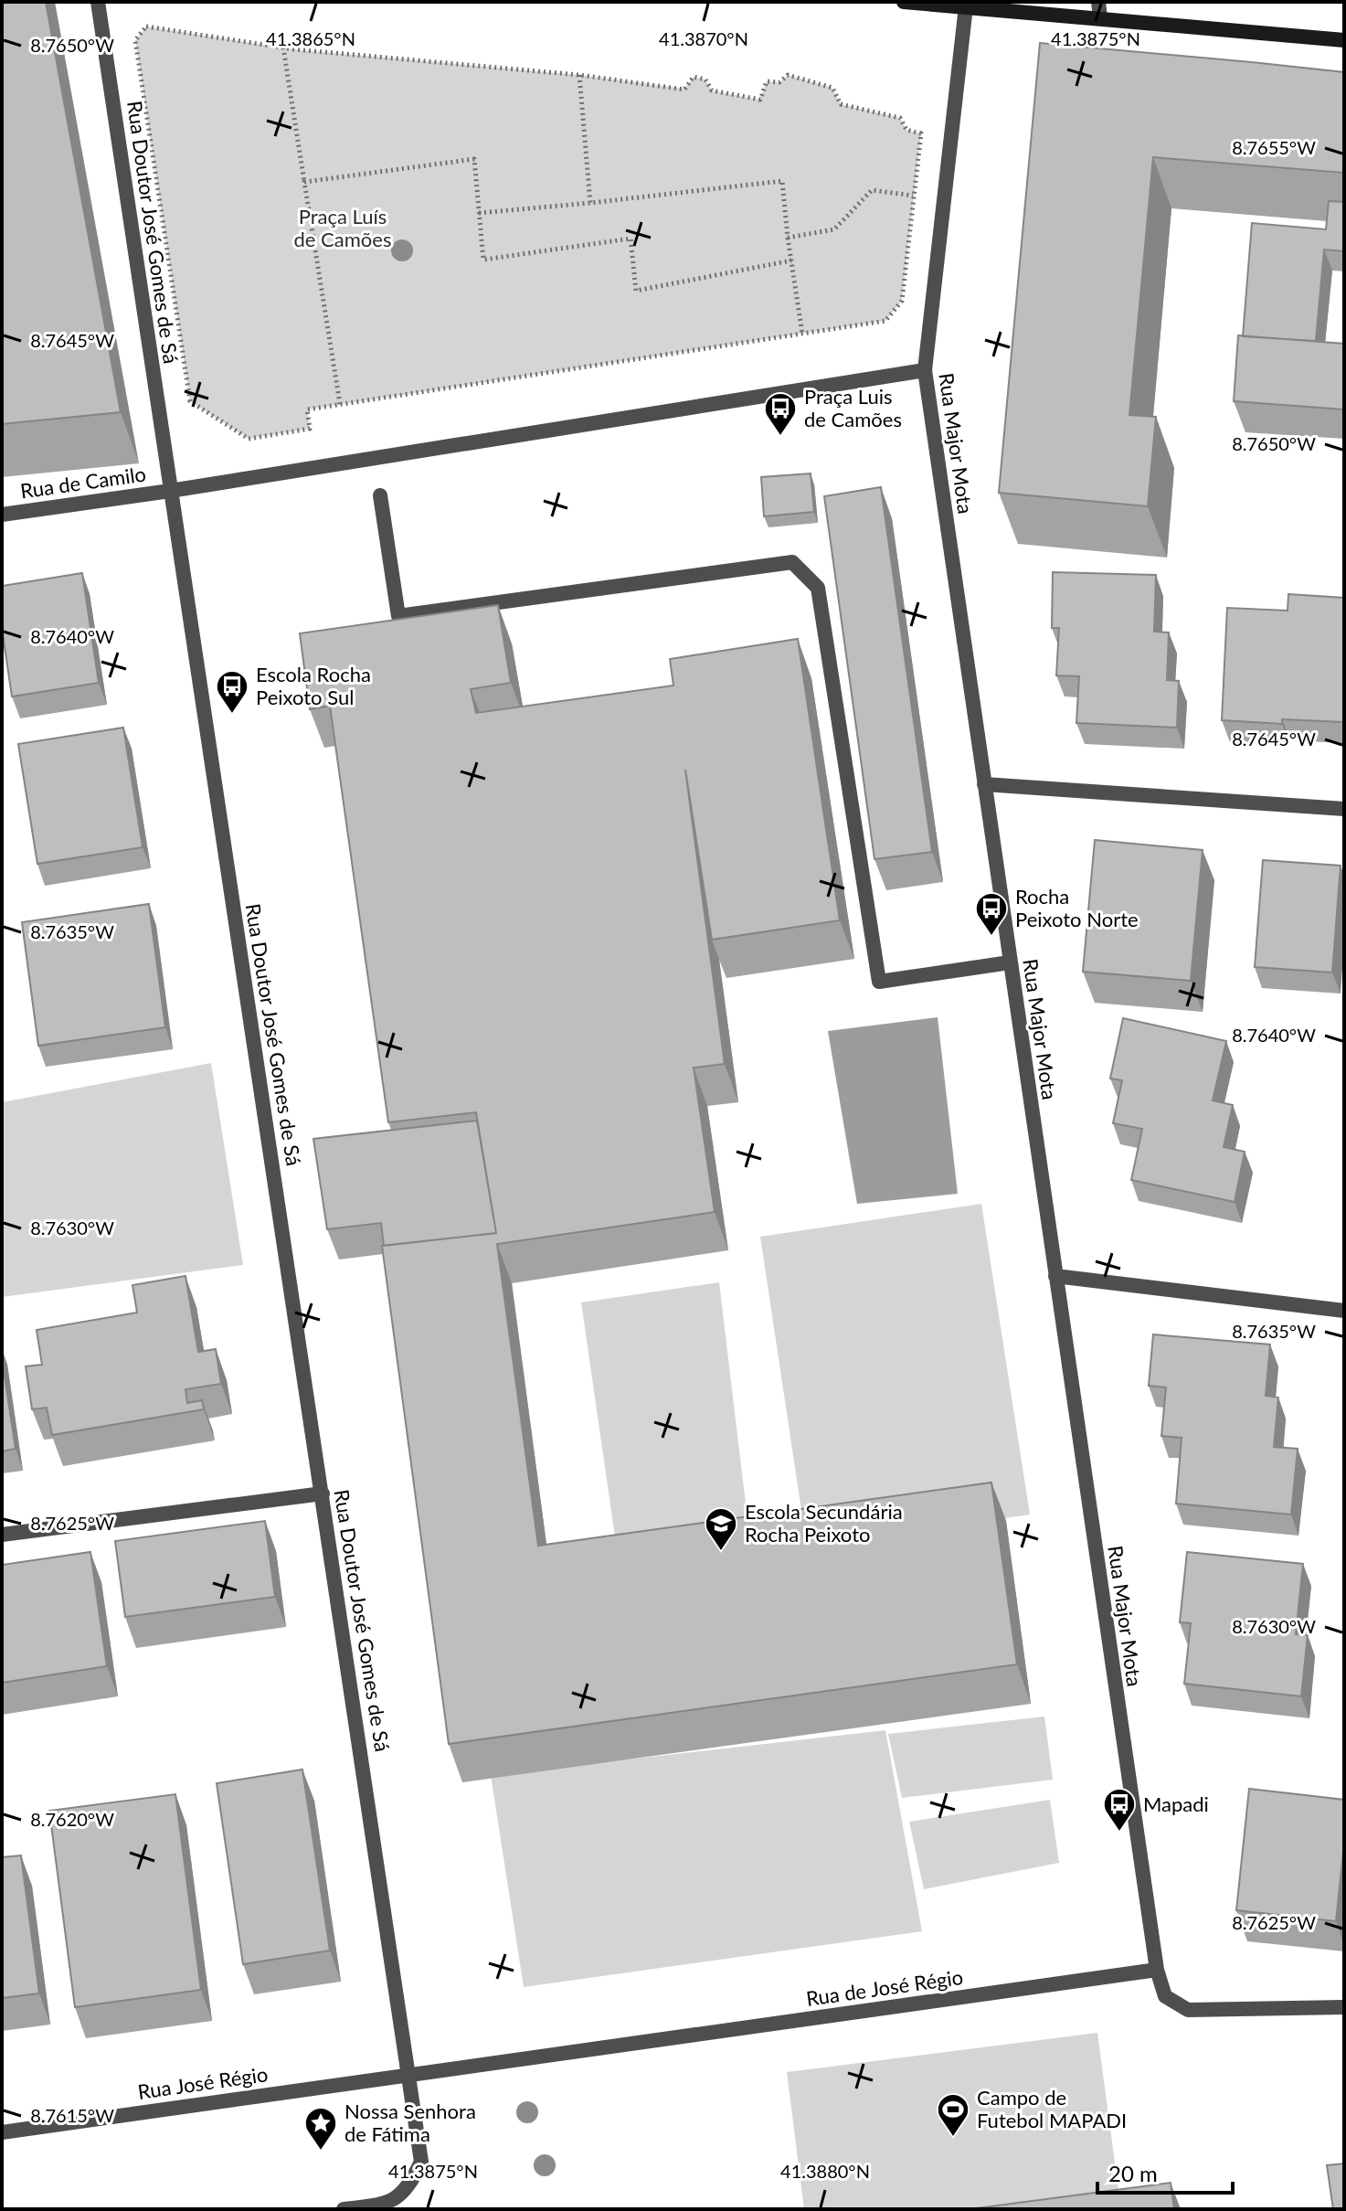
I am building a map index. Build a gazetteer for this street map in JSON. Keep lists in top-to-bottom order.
{
  "streets": {
    "street": [
      "Rua Doutor José Gomes de Sá",
      "Rua Major Mota",
      "Rua de Camilo",
      "Rua de José Régio",
      "Rua José Régio"
    ]
  },
  "crossings": [
    ["Rua Doutor José Gomes de Sá", "Rua de Camilo"],
    ["Rua Doutor José Gomes de Sá", "Rua de José Régio"],
    ["Rua Doutor José Gomes de Sá", "Rua José Régio"],
    ["Rua Major Mota", "Rua de José Régio"],
    ["Rua de José Régio", "Rua José Régio"]
  ],
  "parks": ["Praça Luís de Camões"],
  "places": {
    "bus stop": [
      "Praça Luis de Camões",
      "Escola Rocha Peixoto Sul",
      "Rocha Peixoto Norte",
      "Mapadi"
    ],
    "school or university": ["Escola Secundária Rocha Peixoto"],
    "sports": ["Campo de Futebol MAPADI"],
    "place": ["Nossa Senhora de Fátima"]
  },
  "scale_bar": "20 m",
  "coordinates": [
    "41.3865°N",
    "41.3870°N",
    "41.3875°N",
    "8.7650°W",
    "8.7655°W",
    "8.7645°W",
    "8.7640°W",
    "8.7635°W",
    "8.7630°W",
    "8.7625°W",
    "8.7620°W",
    "8.7615°W",
    "41.3880°N"
  ]
}
